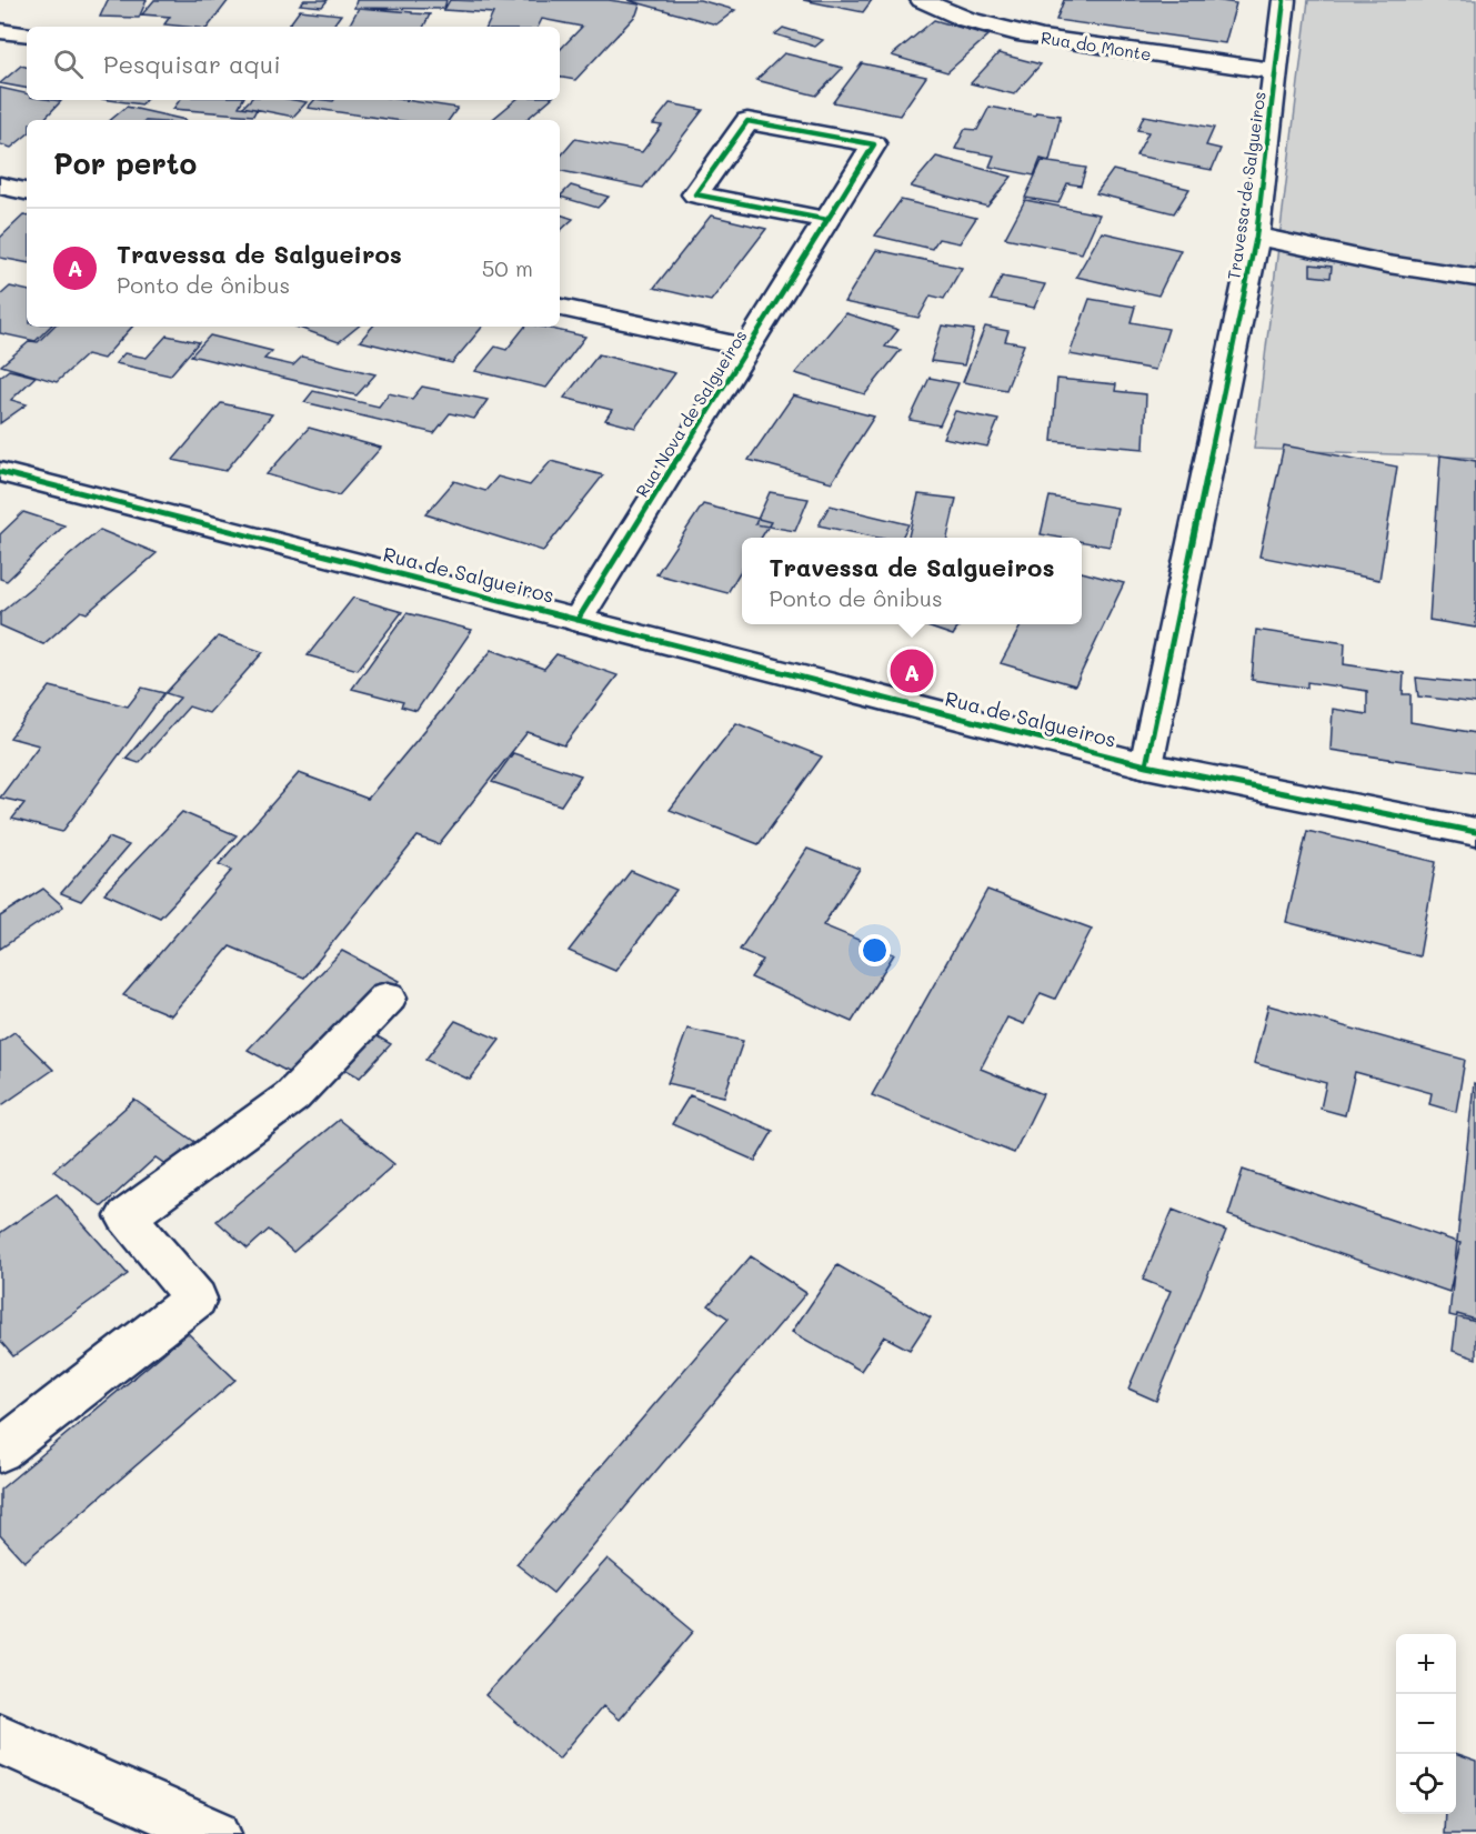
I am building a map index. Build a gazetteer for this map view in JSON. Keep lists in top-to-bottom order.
{
  "streets": {
    "street": [
      "Rua do Monte",
      "Travessa de Salgueiros",
      "Rua Nova de Salgueiros",
      "Rua de Salgueiros"
    ]
  },
  "crossings": [
    ["Rua do Monte", "Travessa de Salgueiros"],
    ["Travessa de Salgueiros", "Rua de Salgueiros"],
    ["Rua Nova de Salgueiros", "Rua de Salgueiros"]
  ],
  "page": {
    "search": "Pesquisar aqui",
    "heading": "Por perto",
    "list": [
      {
        "mark": "A",
        "name": "Travessa de Salgueiros",
        "note": "Ponto de ônibus",
        "value": "50 m"
      }
    ],
    "popup": ["Travessa de Salgueiros", "Ponto de ônibus"],
    "pins": "A",
    "map_buttons": ["+", "−"]
  }
}
